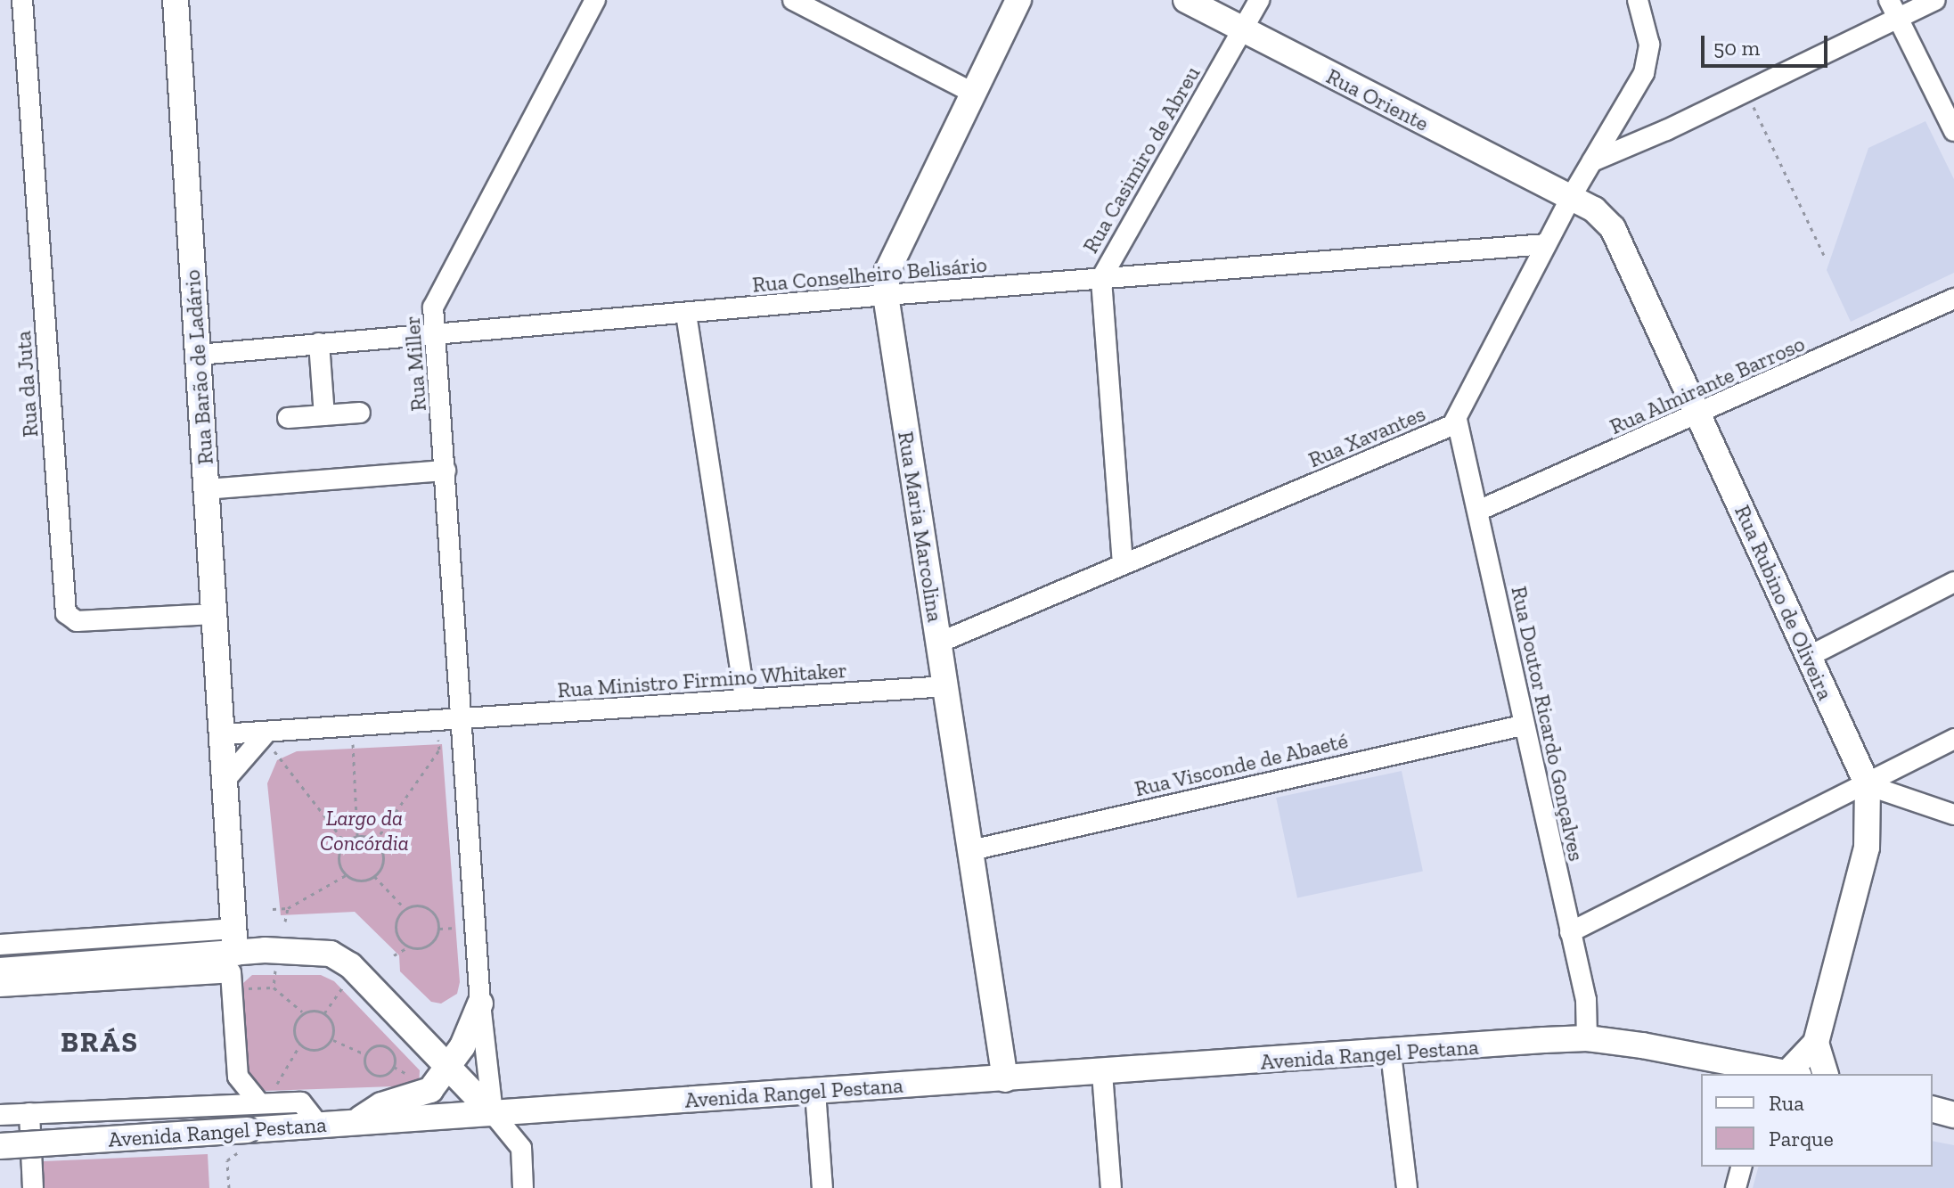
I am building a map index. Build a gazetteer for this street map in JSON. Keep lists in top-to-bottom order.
{
  "streets": {
    "main road": [
      "Rua Oriente",
      "Rua Barão de Ladário",
      "Rua Maria Marcolina",
      "Rua Rubino de Oliveira",
      "Avenida Rangel Pestana"
    ],
    "street": [
      "Rua Casimiro de Abreu",
      "Rua Conselheiro Belisário",
      "Rua Miller",
      "Rua da Juta",
      "Rua Almirante Barroso",
      "Rua Xavantes",
      "Rua Ministro Firmino Whitaker",
      "Rua Doutor Ricardo Gonçalves",
      "Rua Visconde de Abaeté"
    ]
  },
  "crossings": [
    ["Rua Oriente", "Rua Casimiro de Abreu"],
    ["Rua Oriente", "Rua Xavantes"],
    ["Rua Oriente", "Rua Rubino de Oliveira"],
    ["Rua Casimiro de Abreu", "Rua Conselheiro Belisário"],
    ["Rua Casimiro de Abreu", "Rua Xavantes"],
    ["Rua Conselheiro Belisário", "Rua Miller"],
    ["Rua Conselheiro Belisário", "Rua Barão de Ladário"],
    ["Rua Conselheiro Belisário", "Rua Xavantes"],
    ["Rua Conselheiro Belisário", "Rua Maria Marcolina"],
    ["Rua Miller", "Rua Ministro Firmino Whitaker"],
    ["Rua Barão de Ladário", "Rua da Juta"],
    ["Rua Almirante Barroso", "Rua Rubino de Oliveira"],
    ["Rua Almirante Barroso", "Rua Doutor Ricardo Gonçalves"],
    ["Rua Xavantes", "Rua Maria Marcolina"],
    ["Rua Xavantes", "Rua Rubino de Oliveira"],
    ["Rua Xavantes", "Rua Doutor Ricardo Gonçalves"],
    ["Rua Maria Marcolina", "Rua Ministro Firmino Whitaker"],
    ["Rua Maria Marcolina", "Rua Visconde de Abaeté"],
    ["Rua Maria Marcolina", "Avenida Rangel Pestana"],
    ["Rua Rubino de Oliveira", "Avenida Rangel Pestana"],
    ["Rua Doutor Ricardo Gonçalves", "Rua Visconde de Abaeté"],
    ["Rua Doutor Ricardo Gonçalves", "Avenida Rangel Pestana"]
  ],
  "districts": ["BRÁS"],
  "parks": ["Largo da Concórdia"],
  "legend": ["Rua", "Parque"],
  "scale_bar": "50 m"
}
